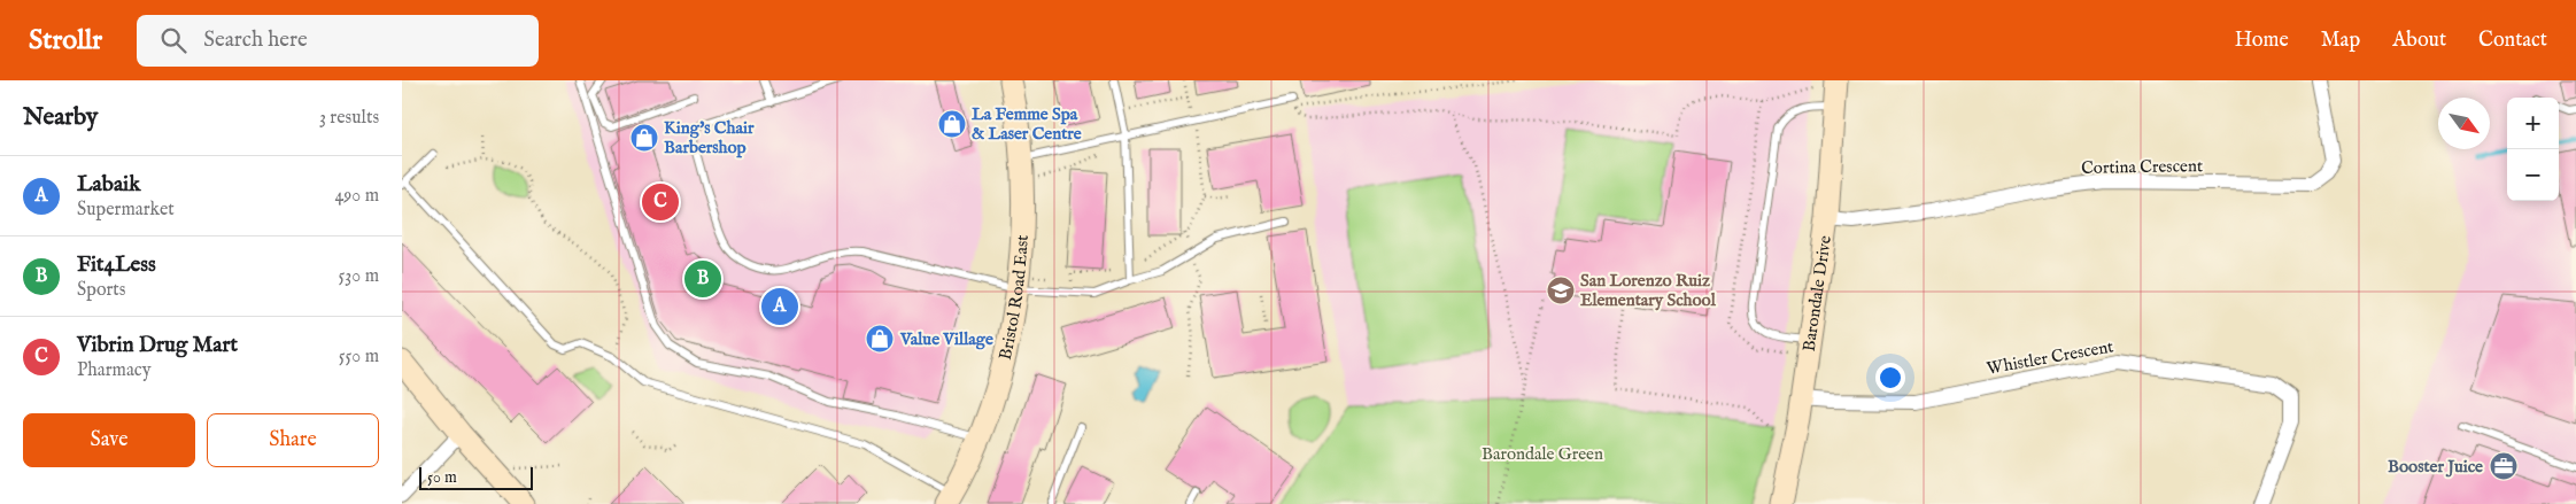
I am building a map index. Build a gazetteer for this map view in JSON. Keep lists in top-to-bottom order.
{
  "streets": {
    "street": [
      "Cortina Crescent",
      "Barondale Drive",
      "Bristol Road East",
      "Whistler Crescent"
    ]
  },
  "crossings": [
    ["Cortina Crescent", "Barondale Drive"],
    ["Barondale Drive", "Whistler Crescent"]
  ],
  "parks": ["Barondale Green"],
  "places": {
    "shop": ["La Femme Spa & Laser Centre", "King's Chair Barbershop", "Value Village"],
    "school or university": ["San Lorenzo Ruiz Elementary School"],
    "office": ["Booster Juice"]
  },
  "scale_bar": "50 m",
  "north": "bottom right",
  "page": {
    "header": "Strollr",
    "search": "Search here",
    "nav": [
      "Home",
      "Map",
      "About",
      "Contact"
    ],
    "heading": ["Nearby", "3 results"],
    "map_buttons": ["+", "−"],
    "list": [
      {
        "mark": "A",
        "name": "Labaik",
        "note": "Supermarket",
        "value": "490 m"
      },
      {
        "mark": "B",
        "name": "Fit4Less",
        "note": "Sports",
        "value": "530 m"
      },
      {
        "mark": "C",
        "name": "Vibrin Drug Mart",
        "note": "Pharmacy",
        "value": "550 m"
      }
    ],
    "pins": ["C", "B", "A"],
    "buttons": ["Save", "Share"],
    "scale": "50 m"
  }
}
